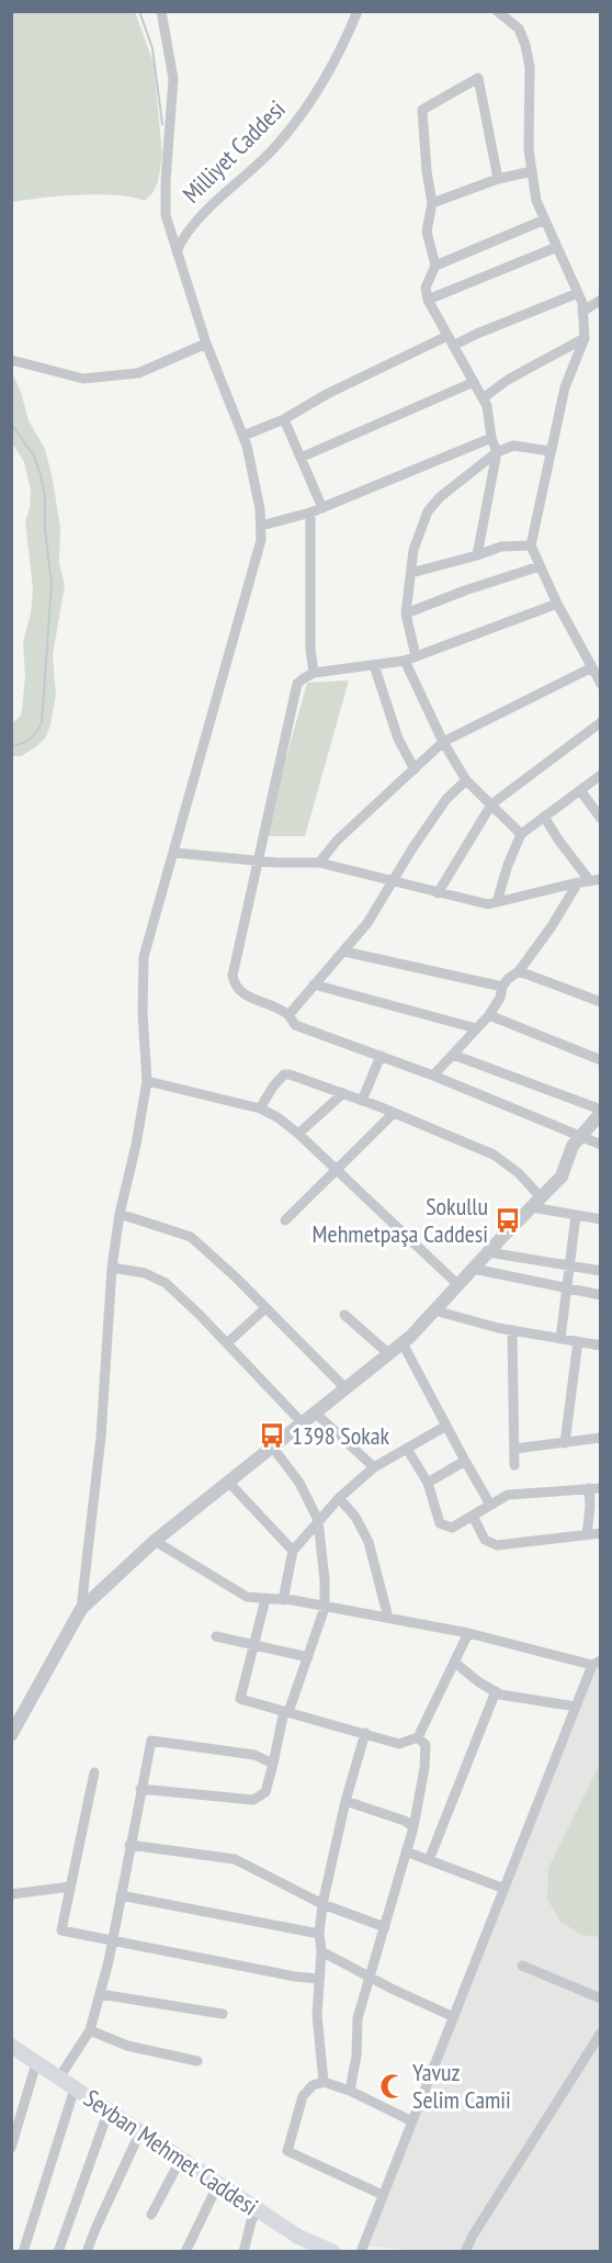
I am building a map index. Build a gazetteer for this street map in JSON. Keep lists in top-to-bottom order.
{
  "streets": {
    "main road": ["Sevban Mehmet Caddesi"],
    "street": ["Milliyet Caddesi"]
  },
  "places": {
    "bus stop": ["Sokullu Mehmetpaşa Caddesi", "1398 Sokak"],
    "mosque": ["Yavuz Selim Camii"]
  }
}
